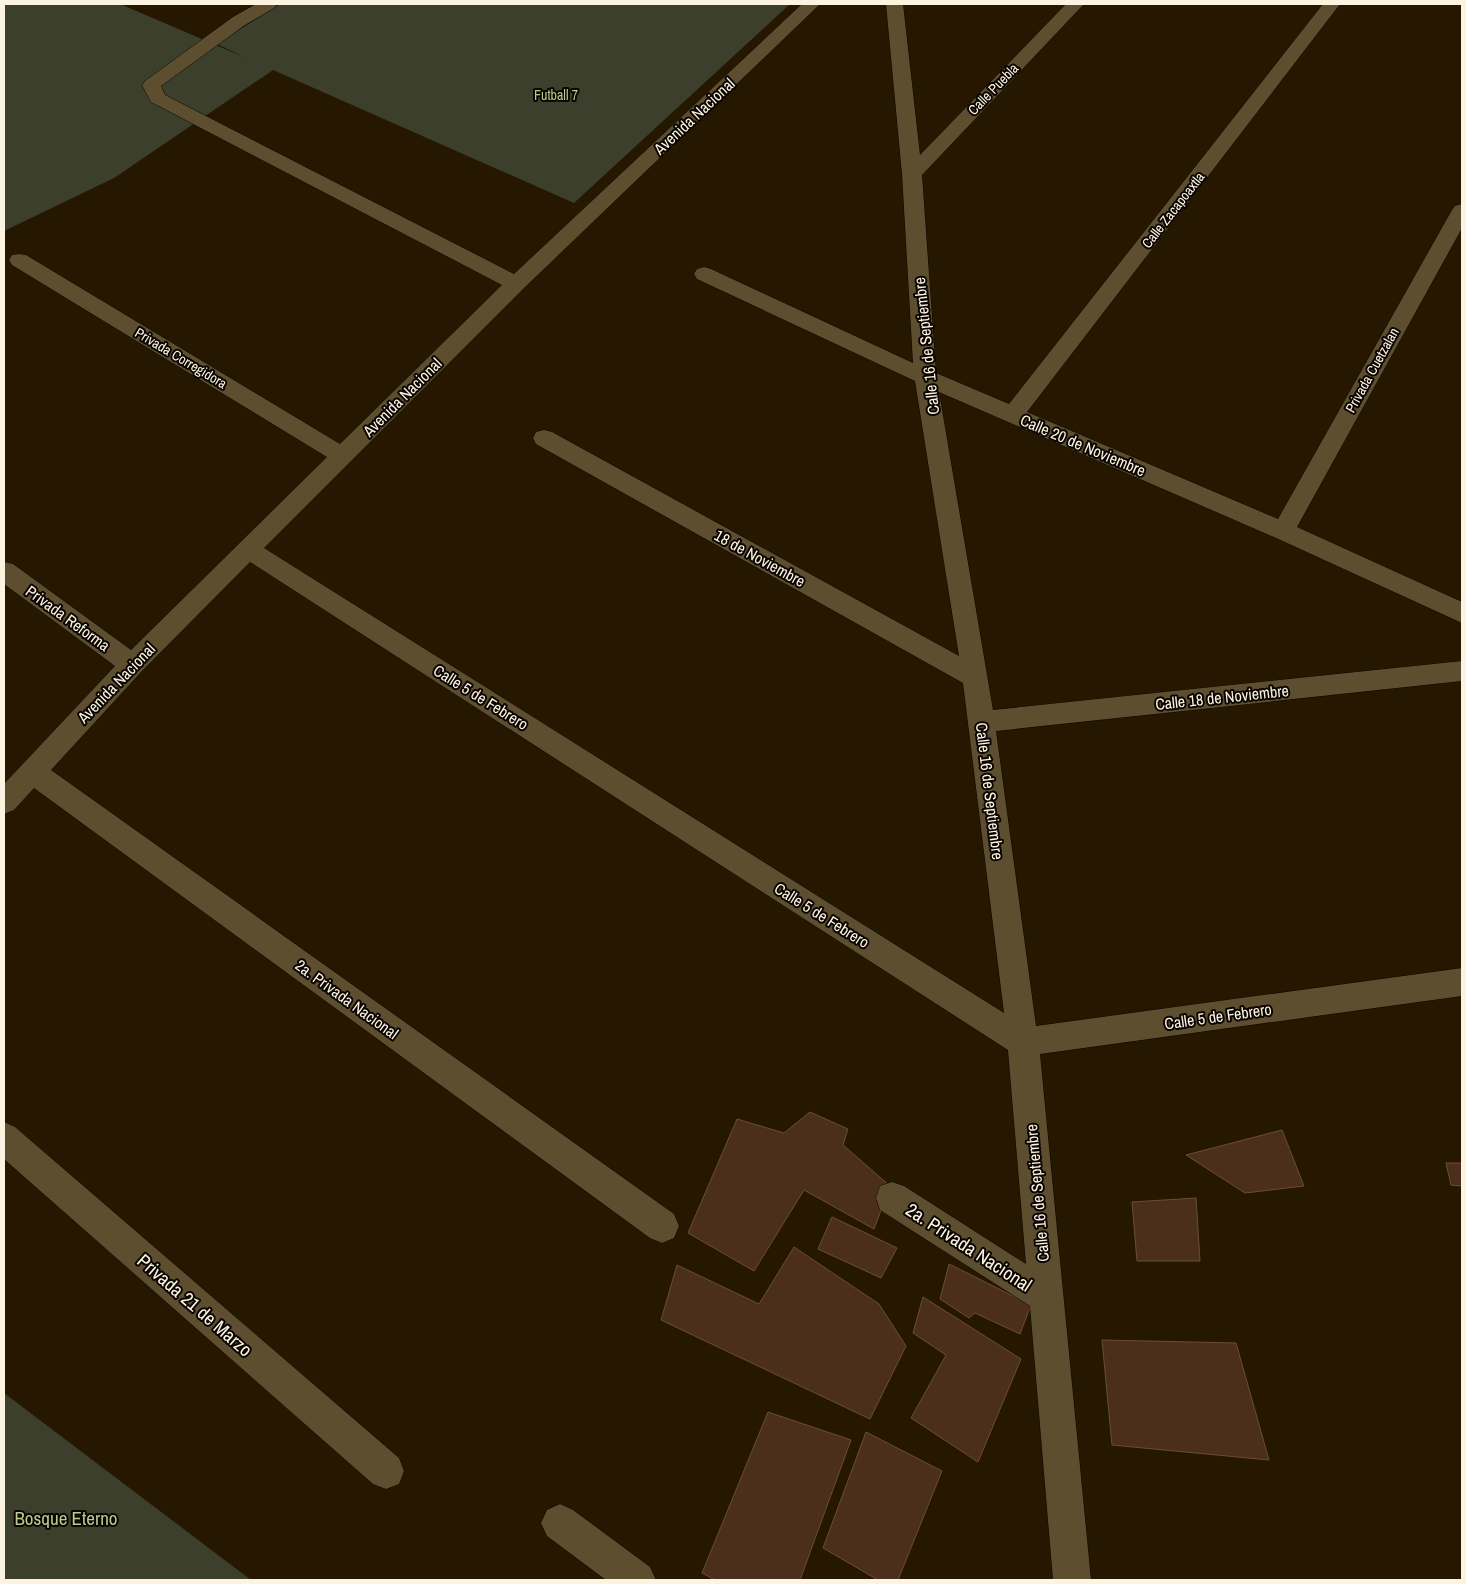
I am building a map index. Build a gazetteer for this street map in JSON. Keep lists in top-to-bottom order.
{
  "streets": {
    "street": [
      "Calle Puebla",
      "Avenida Nacional",
      "Calle Zacapoaxtla",
      "Calle 16 de Septiembre",
      "Privada Corregidora",
      "Privada Cuetzalan",
      "Calle 20 de Noviembre",
      "18 de Noviembre",
      "Privada Reforma",
      "Calle 5 de Febrero",
      "Calle 18 de Noviembre",
      "2a. Privada Nacional",
      "Privada 21 de Marzo"
    ]
  },
  "crossings": [
    ["Calle Puebla", "Calle 16 de Septiembre"],
    ["Avenida Nacional", "Privada Corregidora"],
    ["Avenida Nacional", "Privada Reforma"],
    ["Avenida Nacional", "Calle 5 de Febrero"],
    ["Avenida Nacional", "2a. Privada Nacional"],
    ["Calle Zacapoaxtla", "Calle 20 de Noviembre"],
    ["Calle 16 de Septiembre", "Calle 20 de Noviembre"],
    ["Calle 16 de Septiembre", "18 de Noviembre"],
    ["Calle 16 de Septiembre", "Calle 5 de Febrero"],
    ["Calle 16 de Septiembre", "Calle 18 de Noviembre"],
    ["Calle 16 de Septiembre", "2a. Privada Nacional"],
    ["Privada Cuetzalan", "Calle 20 de Noviembre"]
  ],
  "parks": ["Futball 7", "Bosque Eterno"]
}
